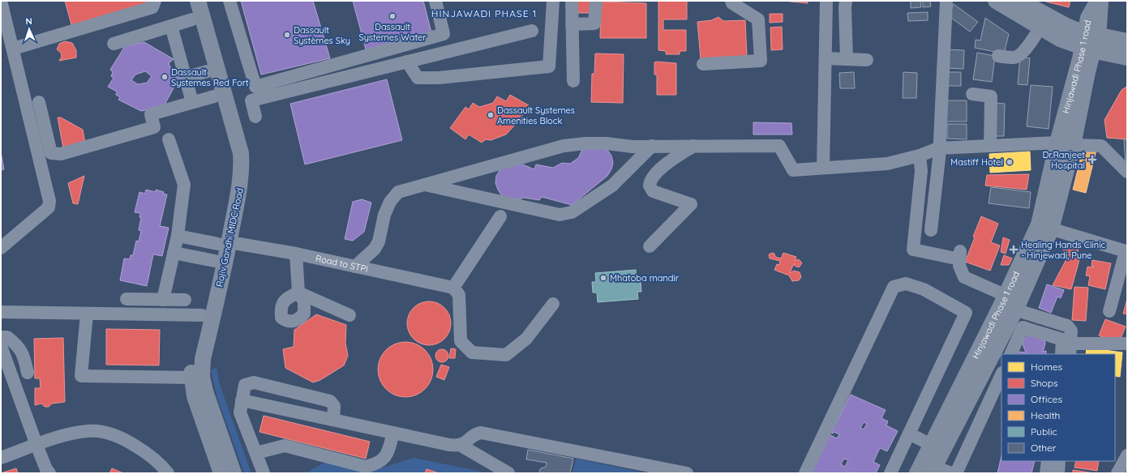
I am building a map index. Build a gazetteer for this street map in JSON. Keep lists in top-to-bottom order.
{
  "streets": {
    "main road": ["Hinjawadi Phase 1 road", "Rajiv Gandhi MIDC Road"],
    "street": ["Road to STPI"]
  },
  "crossings": [
    ["Rajiv Gandhi MIDC Road", "Road to STPI"]
  ],
  "districts": ["HINJAWADI PHASE 1"],
  "places": {
    "other": [
      "Dassault Systemes Water",
      "Dassault Systèmes Sky",
      "Dassault Systemes Red Fort",
      "Dassault Systemes Amenities Block",
      "Mastiff Hotel",
      "Mhatoba mandir"
    ],
    "health": ["Dr.Ranjeet Hospital", "Healing Hands Clinic - Hinjewadi, Pune"]
  },
  "legend": [
    "Homes",
    "Shops",
    "Offices",
    "Health",
    "Public",
    "Other"
  ],
  "north": "top"
}
